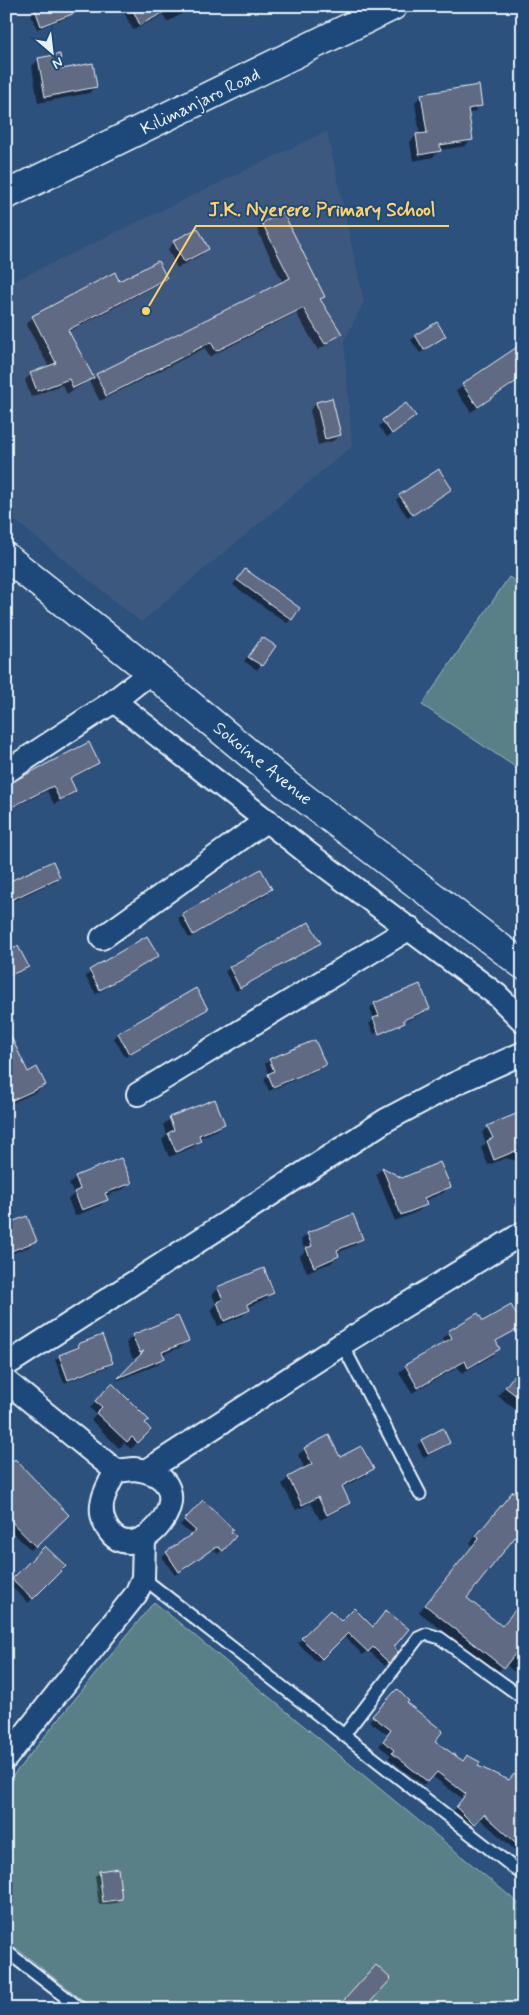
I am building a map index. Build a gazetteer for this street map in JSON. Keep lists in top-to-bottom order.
{
  "streets": {
    "street": ["Kilimanjaro Road", "Sokoine Avenue"]
  },
  "places": ["J.K. Nyerere Primary School"],
  "north": "bottom right"
}
